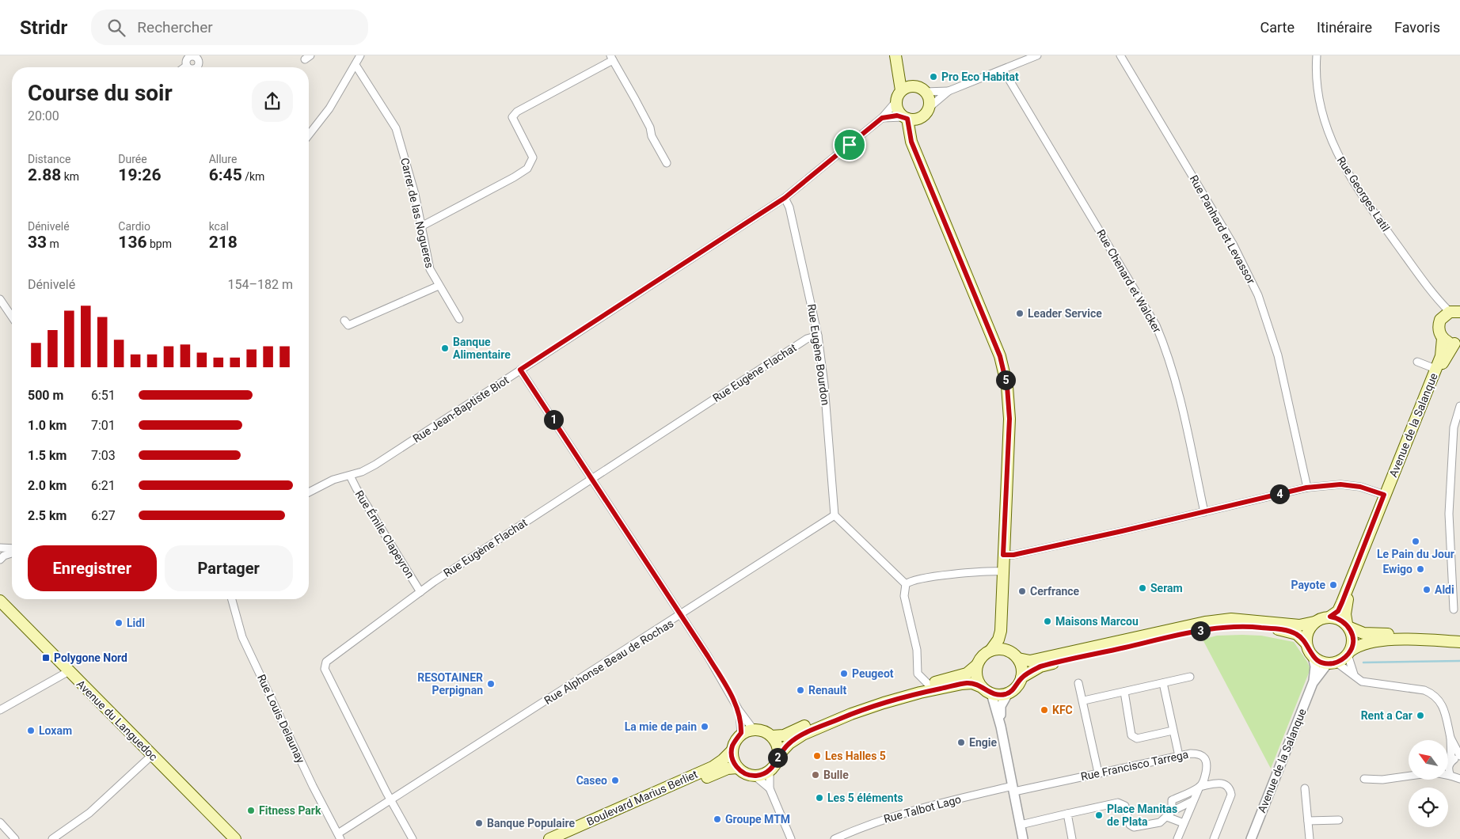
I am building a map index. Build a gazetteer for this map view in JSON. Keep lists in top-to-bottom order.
{
  "streets": {
    "main road": ["Avenue de la Salanque", "Avenue du Languedoc", "Boulevard Marius Berliet"],
    "street": [
      "Rue Georges Latil",
      "Carrer de las Nogueres",
      "Rue Panhard et Levassor",
      "Rue Chenard et Walcker",
      "Rue Eugène Bourdon",
      "Rue Eugène Flachat",
      "Rue Jean-Baptiste Biot",
      "Rue Émile Clapeyron",
      "Rue Alphonse Beau de Rochas",
      "Rue Louis Delaunay",
      "Rue Francisco Tarrega",
      "Rue Talbot Lago"
    ]
  },
  "crossings": [
    ["Rue Georges Latil", "Avenue de la Salanque"],
    ["Rue Eugène Bourdon", "Rue Eugène Flachat"],
    ["Rue Eugène Bourdon", "Rue Jean-Baptiste Biot"],
    ["Rue Eugène Bourdon", "Rue Alphonse Beau de Rochas"],
    ["Rue Eugène Flachat", "Rue Émile Clapeyron"],
    ["Rue Eugène Flachat", "Rue Alphonse Beau de Rochas"],
    ["Rue Jean-Baptiste Biot", "Rue Émile Clapeyron"],
    ["Rue Alphonse Beau de Rochas", "Rue Louis Delaunay"],
    ["Rue Francisco Tarrega", "Rue Talbot Lago"]
  ],
  "places": {
    "other": [
      "Pro Eco Habitat",
      "Leader Service",
      "Banque Alimentaire",
      "Le Pain du Jour",
      "Ewigo",
      "Payote",
      "Seram",
      "Aldi",
      "Cerfrance",
      "Maisons Marcou",
      "Lidl",
      "Peugeot",
      "RESOTAINER Perpignan",
      "Renault",
      "KFC",
      "Rent a Car",
      "La mie de pain",
      "Loxam",
      "Engie",
      "Les Halles 5",
      "Bulle",
      "Caseo",
      "Les 5 éléments",
      "Fitness Park",
      "Place Manitas de Plata",
      "Groupe MTM",
      "Banque Populaire"
    ],
    "transit": ["Polygone Nord"]
  },
  "north": "top left",
  "page": {
    "header": "Stridr",
    "search": "Rechercher",
    "nav": ["Carte", "Itinéraire", "Favoris"],
    "heading": ["Course du soir", "20:00"],
    "stats": [
      ["Distance", "2.88 km"],
      ["Durée", "19:26"],
      ["Allure", "6:45 /km"],
      ["Dénivelé", "33 m"],
      ["Cardio", "136 bpm"],
      ["kcal", "218"]
    ],
    "chart": ["Dénivelé", "154–182 m"],
    "pins": [
      "5",
      "1",
      "4",
      "3",
      "2"
    ],
    "list": [
      {
        "name": "500 m",
        "note": "6:51"
      },
      {
        "name": "1.0 km",
        "note": "7:01"
      },
      {
        "name": "1.5 km",
        "note": "7:03"
      },
      {
        "name": "2.0 km",
        "note": "6:21"
      },
      {
        "name": "2.5 km",
        "note": "6:27"
      }
    ],
    "buttons": ["Enregistrer", "Partager"]
  }
}
